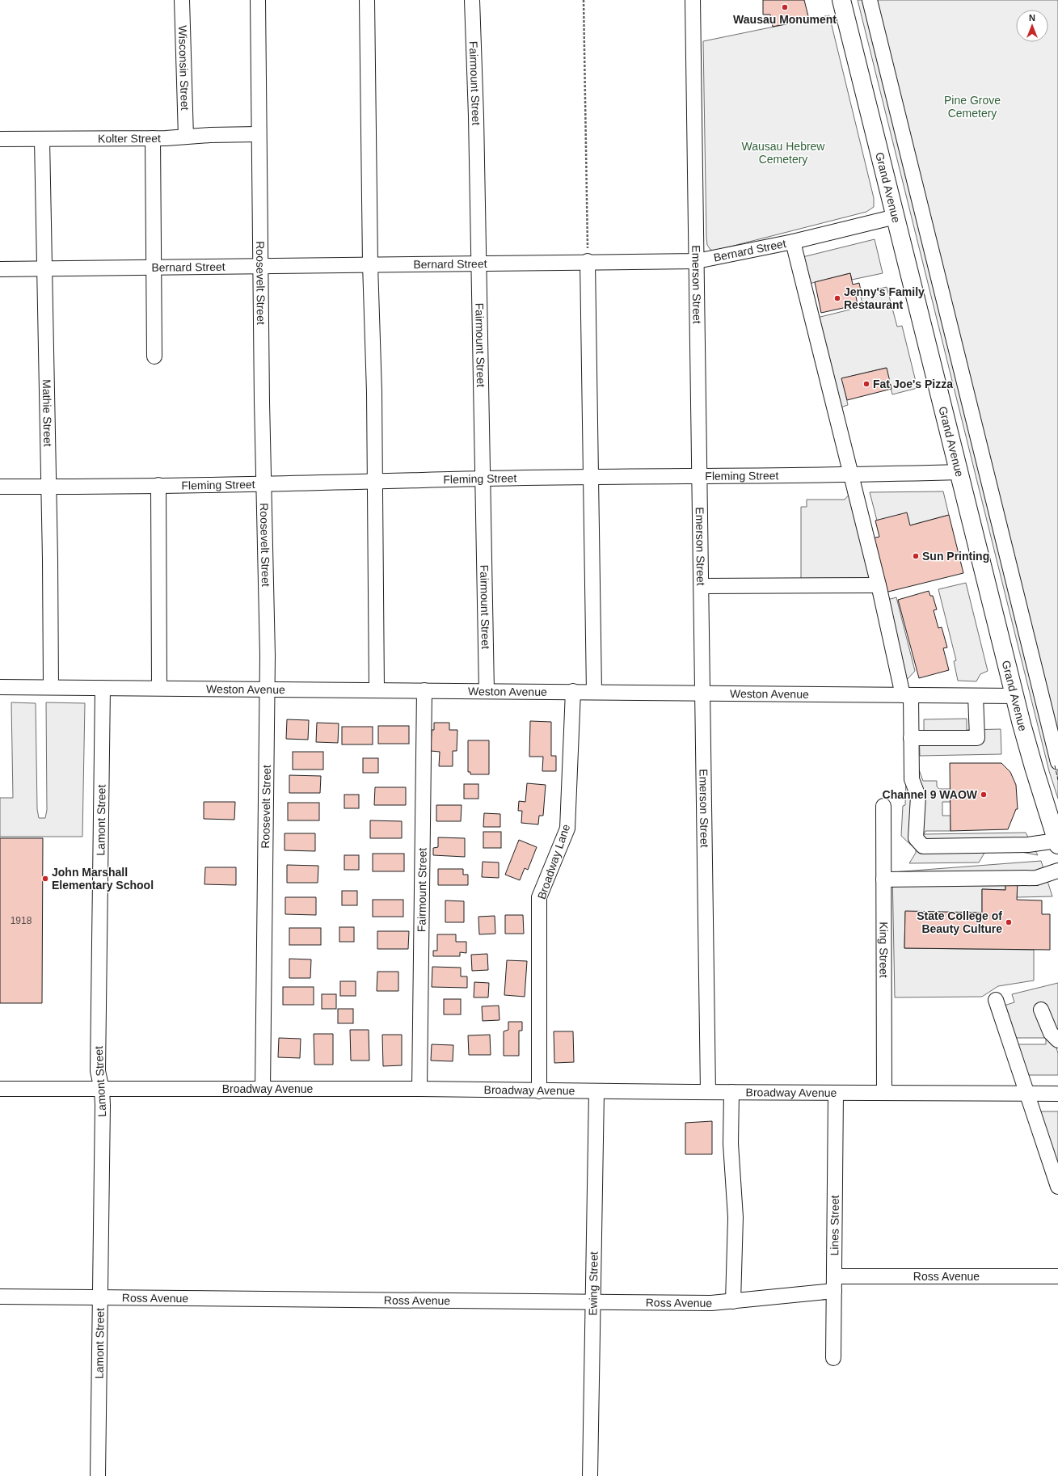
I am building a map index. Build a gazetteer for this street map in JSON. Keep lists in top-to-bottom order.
{
  "streets": {
    "main road": ["Grand Avenue"],
    "street": [
      "Wisconsin Street",
      "Fairmount Street",
      "Kolter Street",
      "Bernard Street",
      "Roosevelt Street",
      "Emerson Street",
      "Mathie Street",
      "Fleming Street",
      "Weston Avenue",
      "Lamont Street",
      "Broadway Lane",
      "King Street",
      "Broadway Avenue",
      "Lines Street",
      "Ross Avenue",
      "Ewing Street"
    ]
  },
  "crossings": [
    ["Wisconsin Street", "Kolter Street"],
    ["Fairmount Street", "Bernard Street"],
    ["Fairmount Street", "Fleming Street"],
    ["Fairmount Street", "Weston Avenue"],
    ["Fairmount Street", "Broadway Avenue"],
    ["Kolter Street", "Roosevelt Street"],
    ["Kolter Street", "Mathie Street"],
    ["Grand Avenue", "Bernard Street"],
    ["Grand Avenue", "Fleming Street"],
    ["Grand Avenue", "Weston Avenue"],
    ["Bernard Street", "Roosevelt Street"],
    ["Bernard Street", "Emerson Street"],
    ["Bernard Street", "Mathie Street"],
    ["Roosevelt Street", "Fleming Street"],
    ["Roosevelt Street", "Weston Avenue"],
    ["Roosevelt Street", "Broadway Avenue"],
    ["Emerson Street", "Fleming Street"],
    ["Emerson Street", "Weston Avenue"],
    ["Emerson Street", "Broadway Avenue"],
    ["Mathie Street", "Fleming Street"],
    ["Mathie Street", "Weston Avenue"],
    ["Weston Avenue", "Lamont Street"],
    ["Weston Avenue", "Broadway Lane"],
    ["Lamont Street", "Broadway Avenue"],
    ["Lamont Street", "Ross Avenue"],
    ["Broadway Lane", "Broadway Avenue"],
    ["King Street", "Broadway Avenue"],
    ["Broadway Avenue", "Lines Street"],
    ["Broadway Avenue", "Ewing Street"],
    ["Lines Street", "Ross Avenue"],
    ["Ross Avenue", "Ewing Street"]
  ],
  "parks": ["Pine Grove Cemetery", "Wausau Hebrew Cemetery"],
  "places": [
    "Wausau Monument",
    "Jenny's Family Restaurant",
    "Fat Joe's Pizza",
    "Sun Printing",
    "Channel 9 WAOW",
    "John Marshall Elementary School",
    "State College of Beauty Culture"
  ],
  "house_numbers": ["1918"],
  "north": "top"
}
